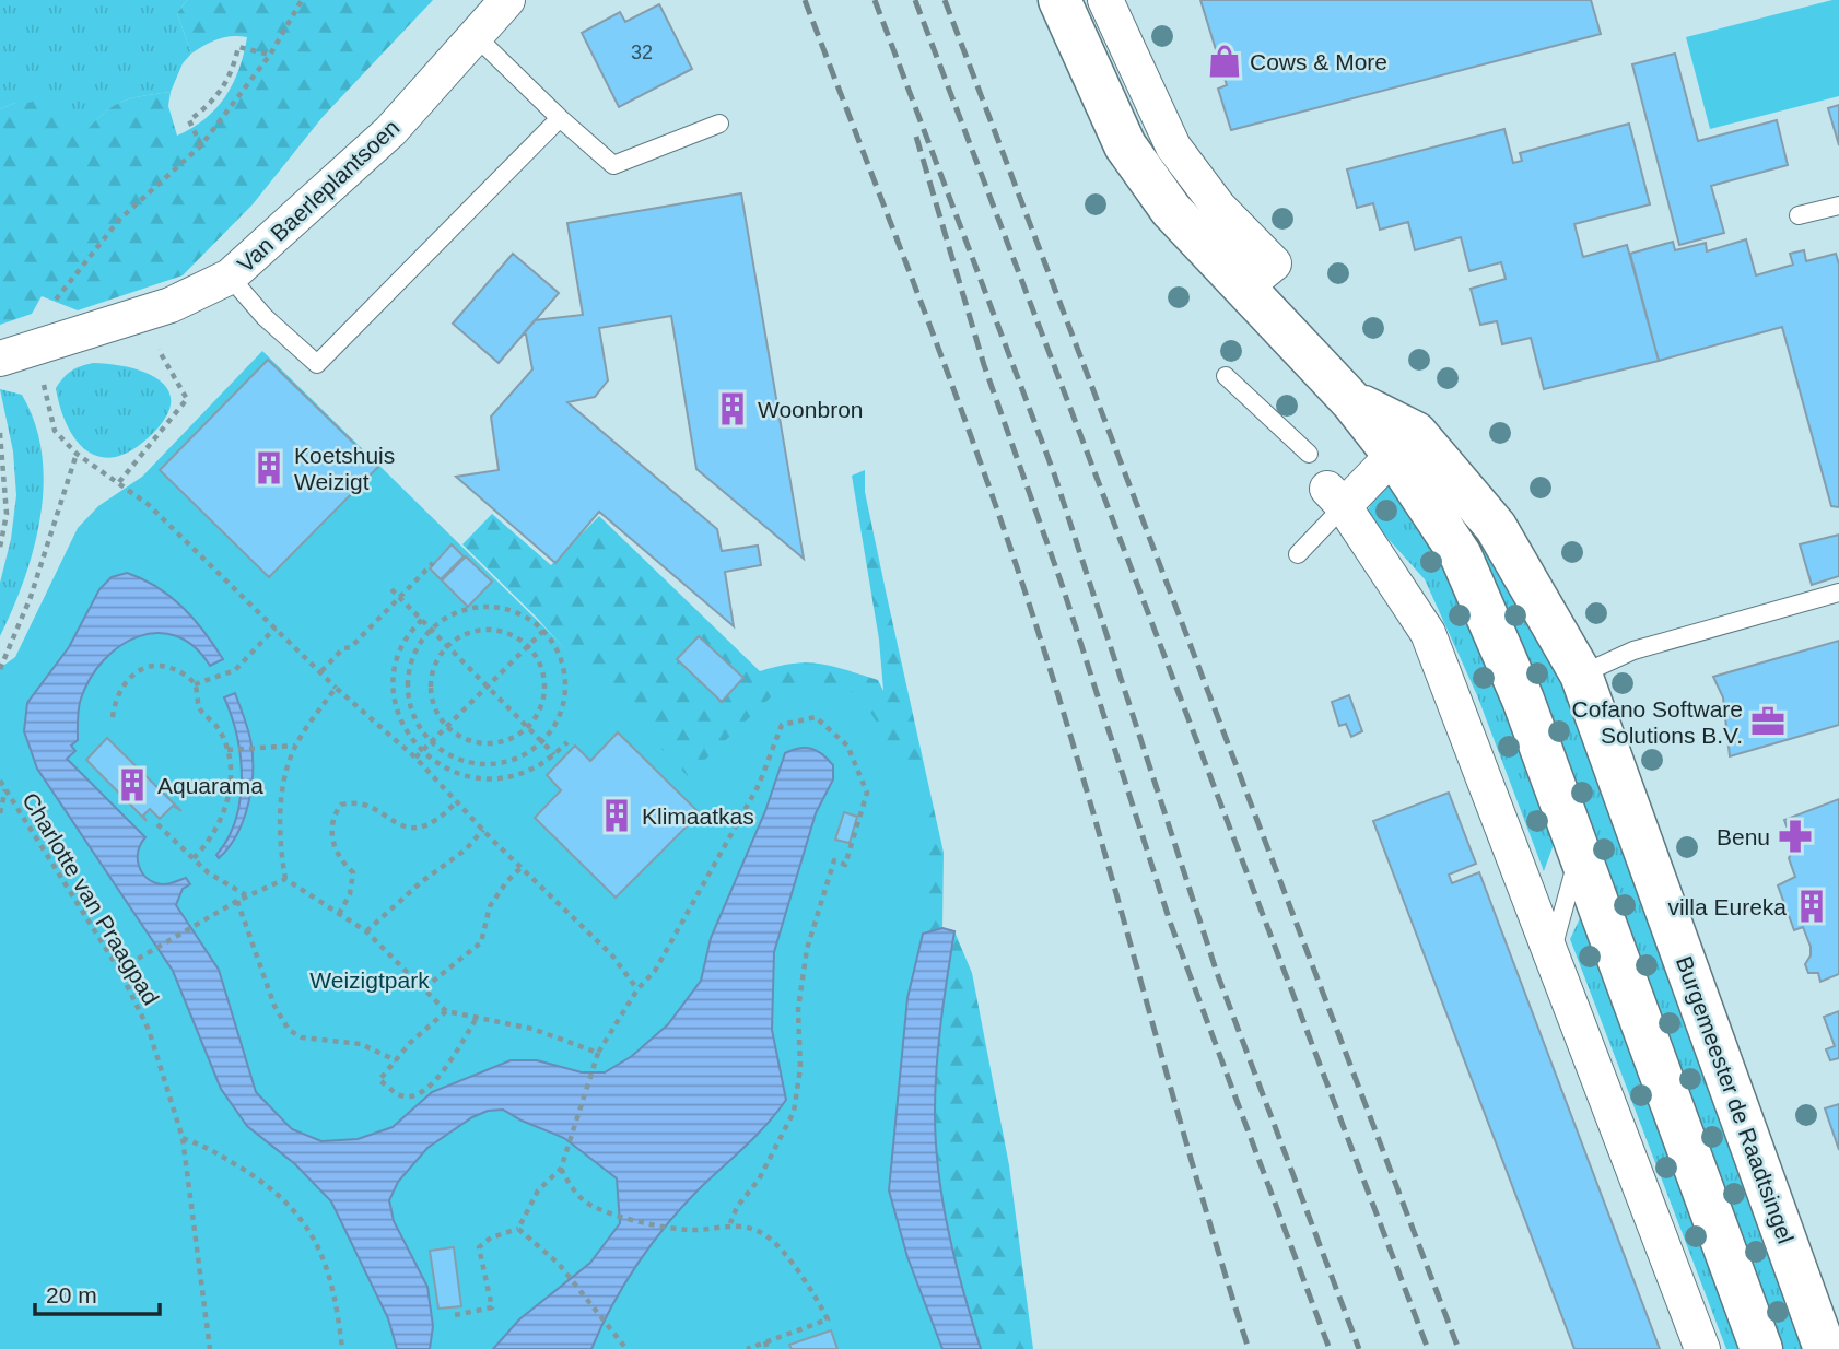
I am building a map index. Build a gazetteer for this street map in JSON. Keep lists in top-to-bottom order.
{
  "streets": {
    "main road": ["Burgemeester de Raadtsingel"],
    "street": ["Van Baerleplantsoen"],
    "path": ["Charlotte van Praagpad"]
  },
  "parks": ["Weizigtpark"],
  "places": {
    "shop": ["Cows & More"],
    "building": [
      "Woonbron",
      "Koetshuis Weizigt",
      "Aquarama",
      "Klimaatkas",
      "villa Eureka"
    ],
    "office": ["Cofano Software Solutions B.V."],
    "pharmacy": ["Benu"]
  },
  "house_numbers": ["32"],
  "scale_bar": "20 m"
}
